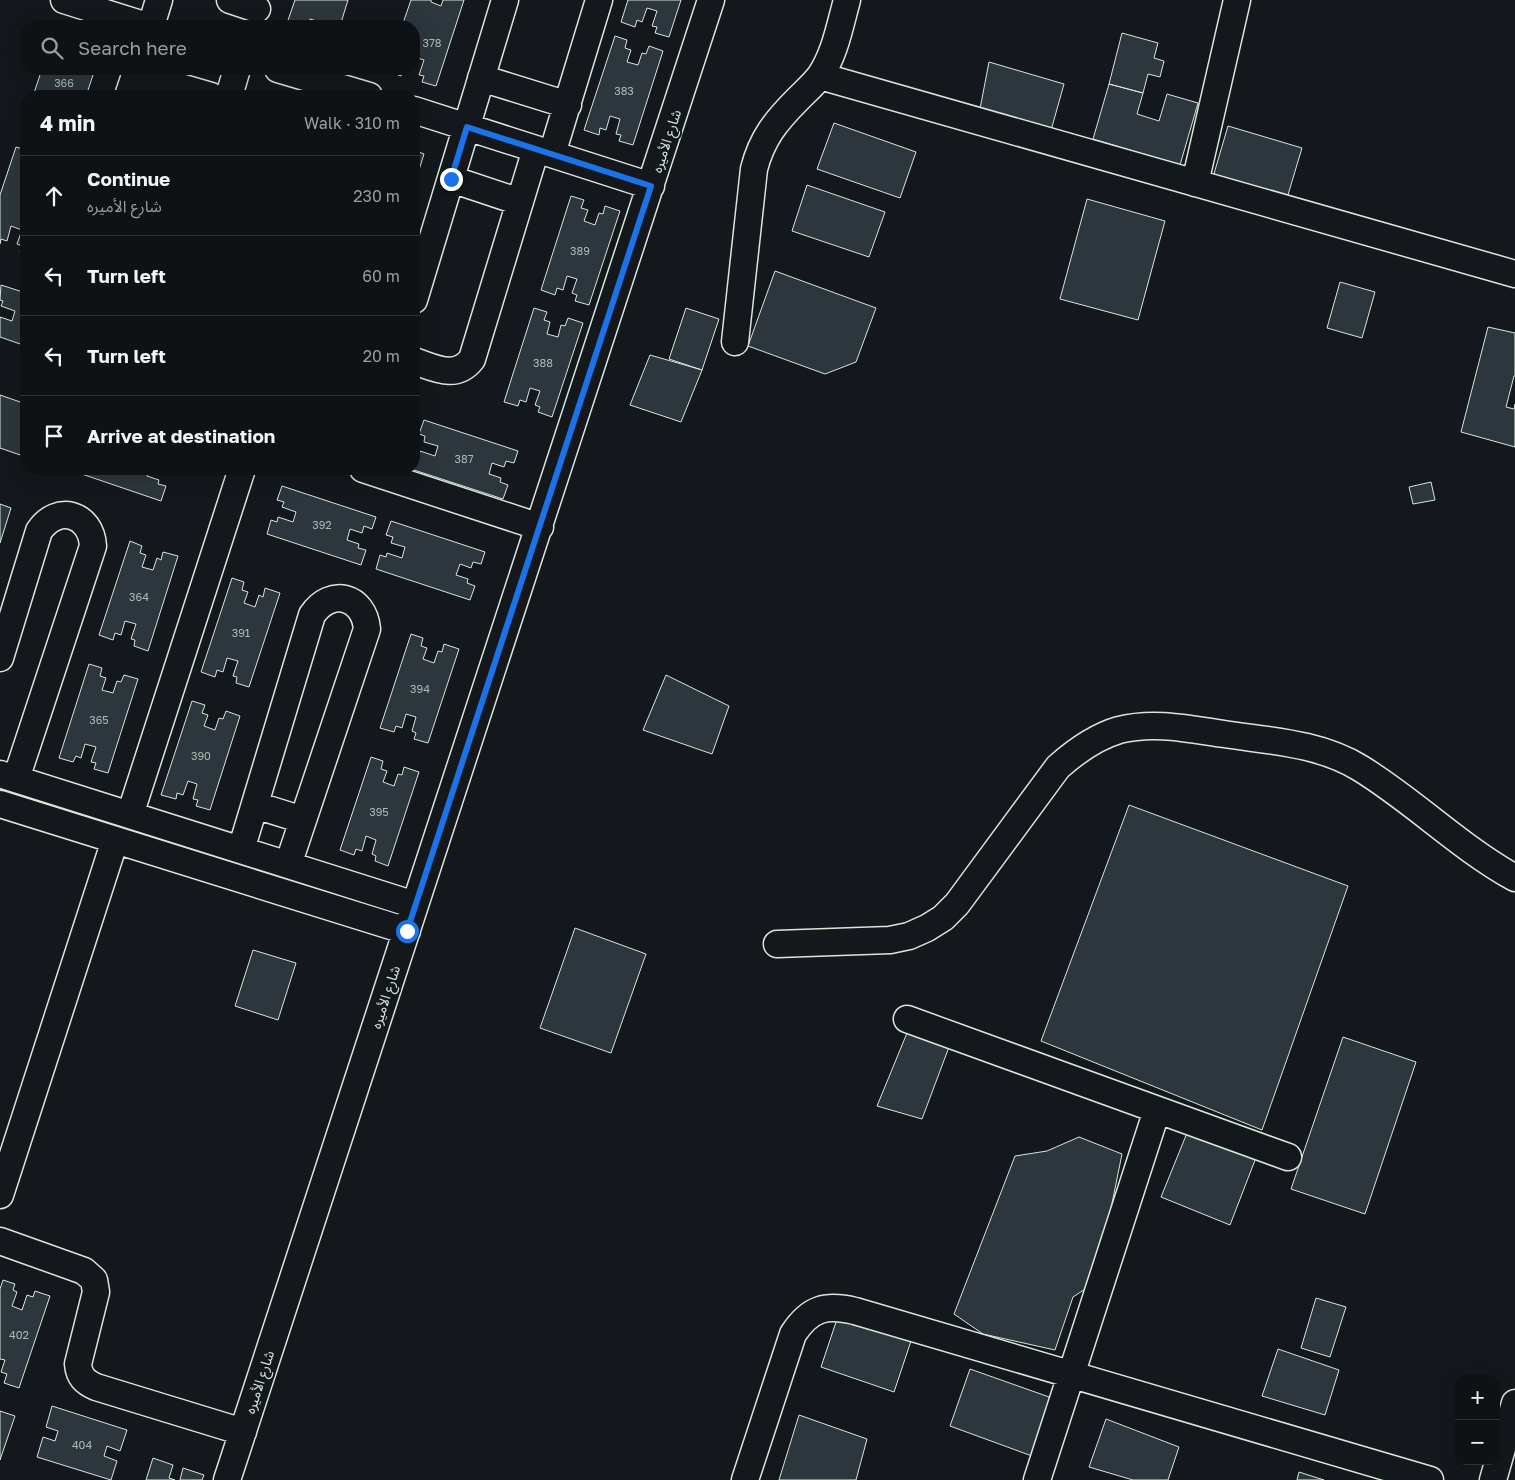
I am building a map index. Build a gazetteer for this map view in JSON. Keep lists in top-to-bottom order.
{
  "streets": {
    "street": ["شارع الأميره"]
  },
  "house_numbers": [
    "378",
    "366",
    "383",
    "389",
    "388",
    "387",
    "392",
    "364",
    "391",
    "394",
    "365",
    "390",
    "395",
    "402",
    "404"
  ],
  "page": {
    "search": "Search here",
    "heading": ["4 min", "Walk · 310 m"],
    "list": [
      ["Continue", "شارع الأميره", "230 m"],
      ["Turn left", "60 m"],
      ["Turn left", "20 m"],
      "Arrive at destination"
    ],
    "map_buttons": ["+", "−"]
  }
}
